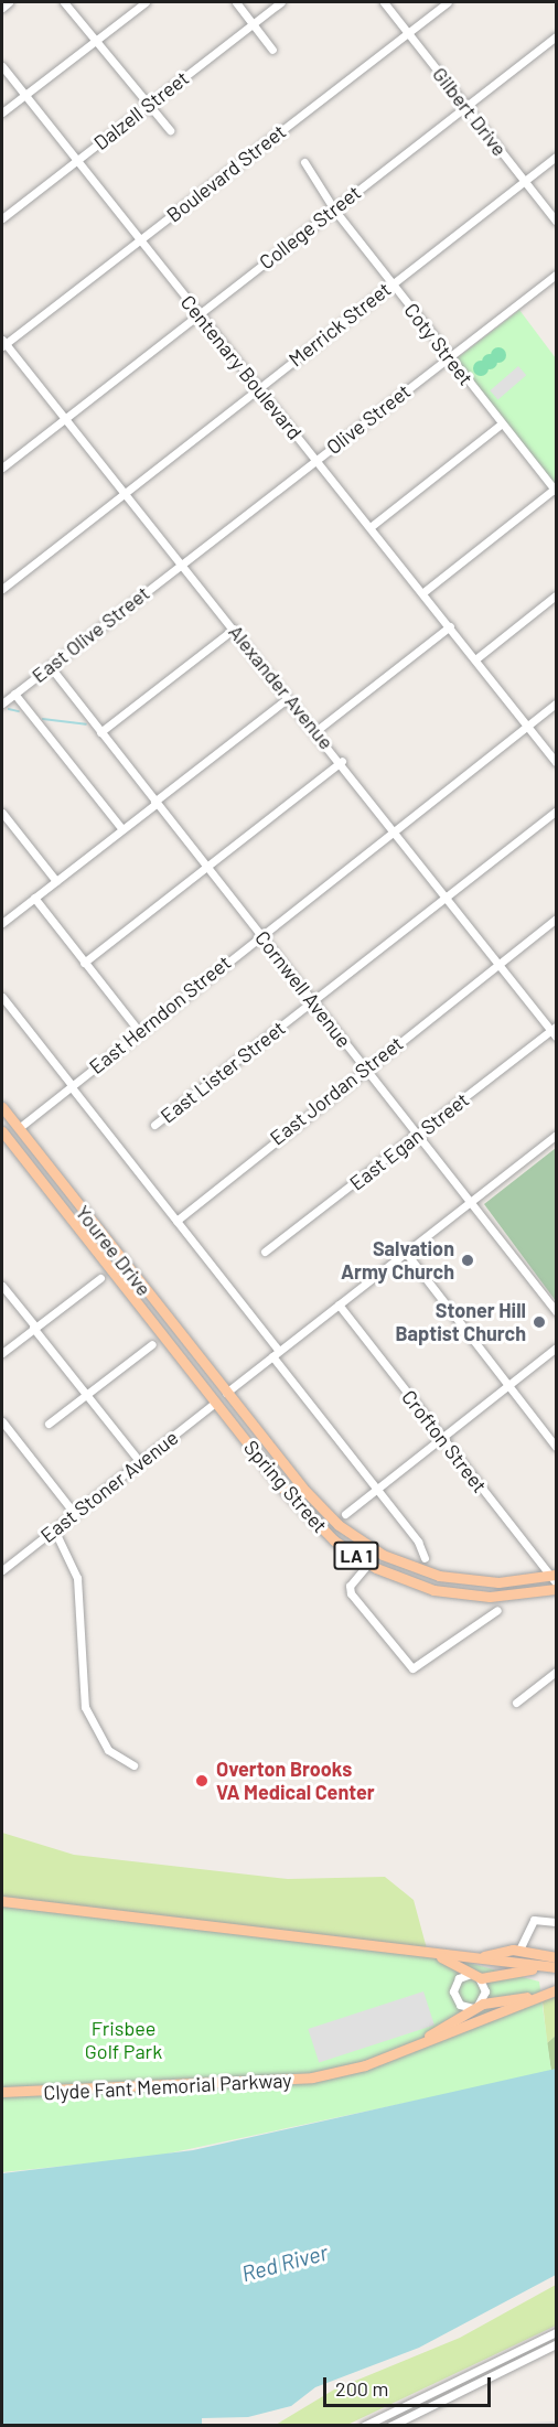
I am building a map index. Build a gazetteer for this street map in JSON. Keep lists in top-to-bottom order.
{
  "streets": {
    "main road": [
      "Youree Drive",
      "Spring Street",
      "LA 1",
      "Clyde Fant Memorial Parkway"
    ],
    "street": [
      "Dalzell Street",
      "Gilbert Drive",
      "Boulevard Street",
      "College Street",
      "Merrick Street",
      "Coty Street",
      "Centenary Boulevard",
      "Olive Street",
      "East Olive Street",
      "Alexander Avenue",
      "Cornwell Avenue",
      "East Herndon Street",
      "East Lister Street",
      "East Jordan Street",
      "East Egan Street",
      "Crofton Street",
      "East Stoner Avenue"
    ]
  },
  "crossings": [
    ["Dalzell Street", "Centenary Boulevard"],
    ["Gilbert Drive", "Boulevard Street"],
    ["Gilbert Drive", "College Street"],
    ["Gilbert Drive", "Merrick Street"],
    ["Boulevard Street", "Centenary Boulevard"],
    ["Boulevard Street", "Alexander Avenue"],
    ["College Street", "Coty Street"],
    ["College Street", "Centenary Boulevard"],
    ["College Street", "Alexander Avenue"],
    ["Merrick Street", "Coty Street"],
    ["Merrick Street", "Centenary Boulevard"],
    ["Merrick Street", "Alexander Avenue"],
    ["Coty Street", "Olive Street"],
    ["Centenary Boulevard", "Olive Street"],
    ["Centenary Boulevard", "East Herndon Street"],
    ["Olive Street", "East Olive Street"],
    ["Olive Street", "Alexander Avenue"],
    ["East Olive Street", "Alexander Avenue"],
    ["East Olive Street", "Cornwell Avenue"],
    ["Alexander Avenue", "East Herndon Street"],
    ["Alexander Avenue", "East Lister Street"],
    ["Alexander Avenue", "East Jordan Street"],
    ["Alexander Avenue", "East Egan Street"],
    ["Cornwell Avenue", "East Herndon Street"],
    ["Cornwell Avenue", "East Lister Street"],
    ["Cornwell Avenue", "East Jordan Street"],
    ["Cornwell Avenue", "East Egan Street"],
    ["East Herndon Street", "Youree Drive"],
    ["Youree Drive", "East Stoner Avenue"],
    ["Youree Drive", "Spring Street"],
    ["Crofton Street", "Spring Street"],
    ["East Stoner Avenue", "Spring Street"]
  ],
  "water": ["Red River"],
  "parks": ["Frisbee Golf Park"],
  "places": ["Salvation Army Church", "Stoner Hill Baptist Church", "Overton Brooks VA Medical Center"],
  "scale_bar": "200 m"
}
